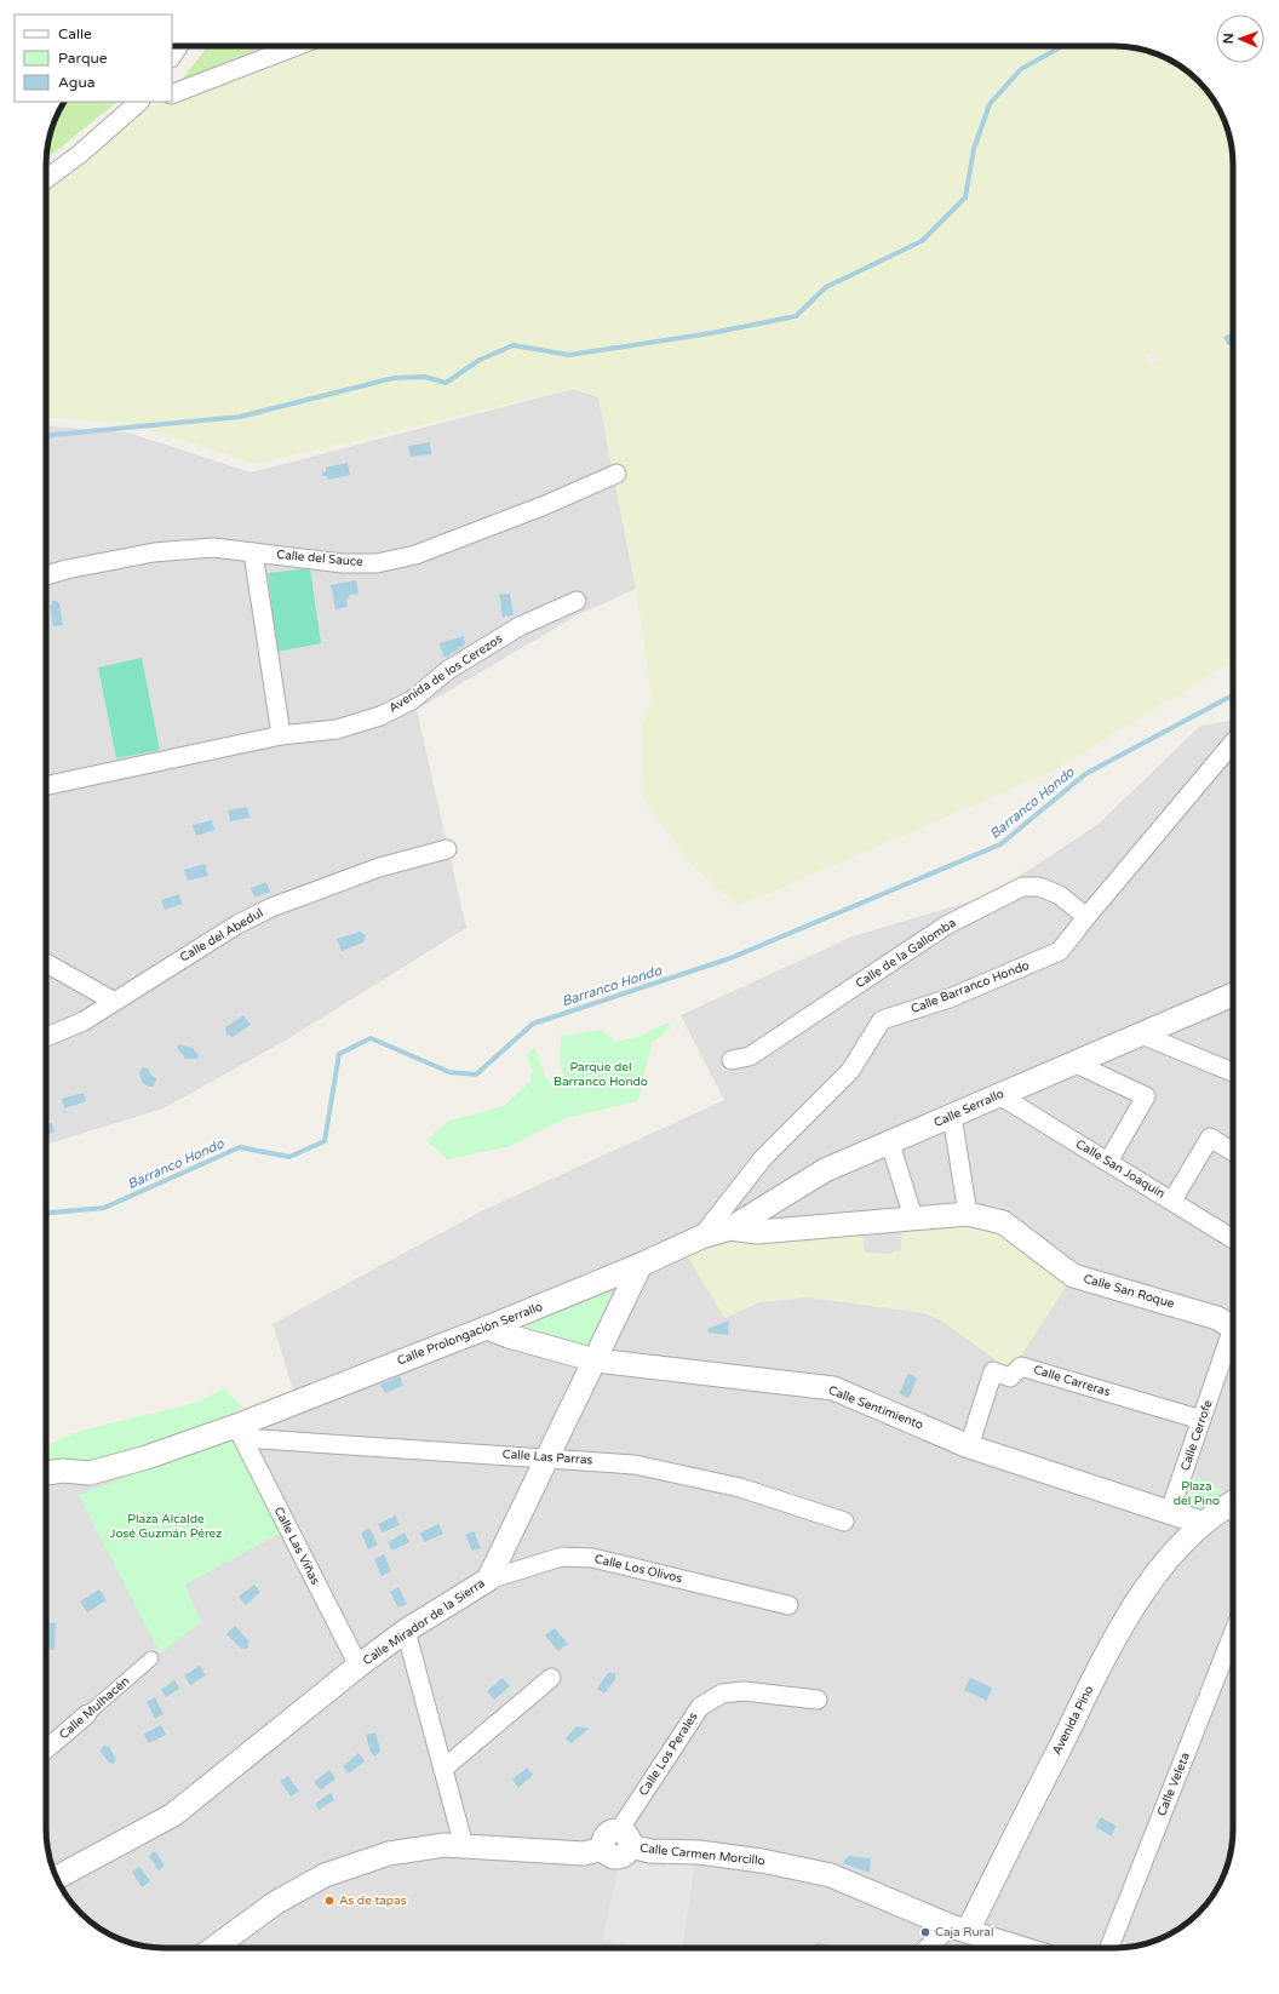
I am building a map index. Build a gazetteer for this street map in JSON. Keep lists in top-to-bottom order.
{
  "streets": {
    "street": [
      "Calle del Sauce",
      "Avenida de los Cerezos",
      "Calle del Abedul",
      "Calle de la Gallomba",
      "Calle Barranco Hondo",
      "Calle Serrallo",
      "Calle San Joaquín",
      "Calle San Roque",
      "Calle Prolongación Serrallo",
      "Calle Carreras",
      "Calle Sentimiento",
      "Calle Cerrofe",
      "Calle Las Parras",
      "Calle Las Viñas",
      "Calle Los Olivos",
      "Calle Mirador de la Sierra",
      "Calle Mulhacén",
      "Avenida Pino",
      "Calle Los Perales",
      "Calle Veleta",
      "Calle Carmen Morcillo"
    ]
  },
  "crossings": [
    ["Calle de la Gallomba", "Calle Barranco Hondo"],
    ["Calle Barranco Hondo", "Calle Serrallo"],
    ["Calle Barranco Hondo", "Calle Prolongación Serrallo"],
    ["Calle Serrallo", "Calle San Joaquín"],
    ["Calle Serrallo", "Calle San Roque"],
    ["Calle Serrallo", "Calle Prolongación Serrallo"],
    ["Calle Prolongación Serrallo", "Calle Sentimiento"],
    ["Calle Prolongación Serrallo", "Calle Las Parras"],
    ["Calle Prolongación Serrallo", "Calle Las Viñas"],
    ["Calle Prolongación Serrallo", "Calle Mirador de la Sierra"],
    ["Calle Carreras", "Calle Sentimiento"],
    ["Calle Carreras", "Calle Cerrofe"],
    ["Calle Sentimiento", "Calle Cerrofe"],
    ["Calle Sentimiento", "Calle Mirador de la Sierra"],
    ["Calle Las Parras", "Calle Las Viñas"],
    ["Calle Las Parras", "Calle Mirador de la Sierra"],
    ["Calle Las Viñas", "Calle Mirador de la Sierra"],
    ["Calle Los Olivos", "Calle Mirador de la Sierra"],
    ["Avenida Pino", "Calle Carmen Morcillo"],
    ["Calle Los Perales", "Calle Carmen Morcillo"]
  ],
  "water": ["Barranco Hondo"],
  "parks": ["Parque del Barranco Hondo", "Plaza del Pino", "Plaza Alcalde José Guzmán Pérez"],
  "places": ["As de tapas", "Caja Rural"],
  "legend": ["Calle", "Parque", "Agua"],
  "north": "left"
}
